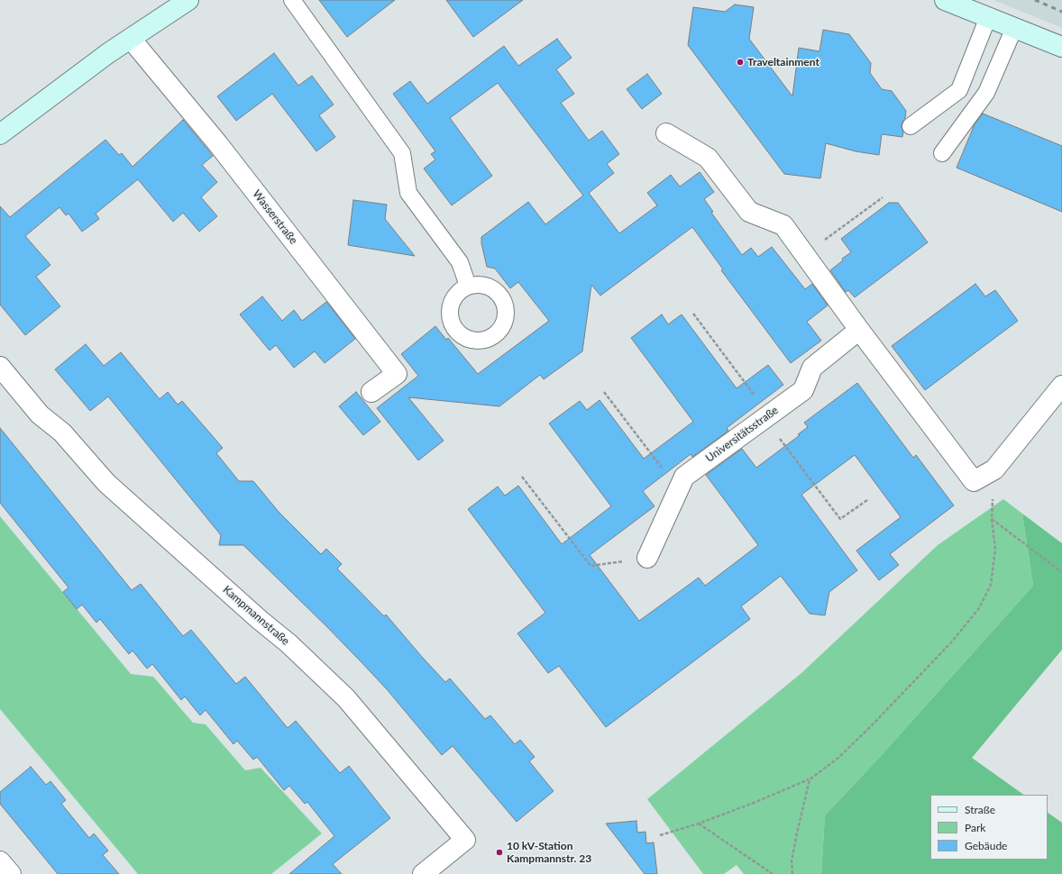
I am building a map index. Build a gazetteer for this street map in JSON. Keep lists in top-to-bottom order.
{
  "streets": {
    "street": ["Wasserstraße", "Universitätsstraße", "Kampmannstraße"]
  },
  "places": ["Traveltainment", "10 kV-Station Kampmannstr. 23"],
  "legend": ["Straße", "Park", "Gebäude"]
}
